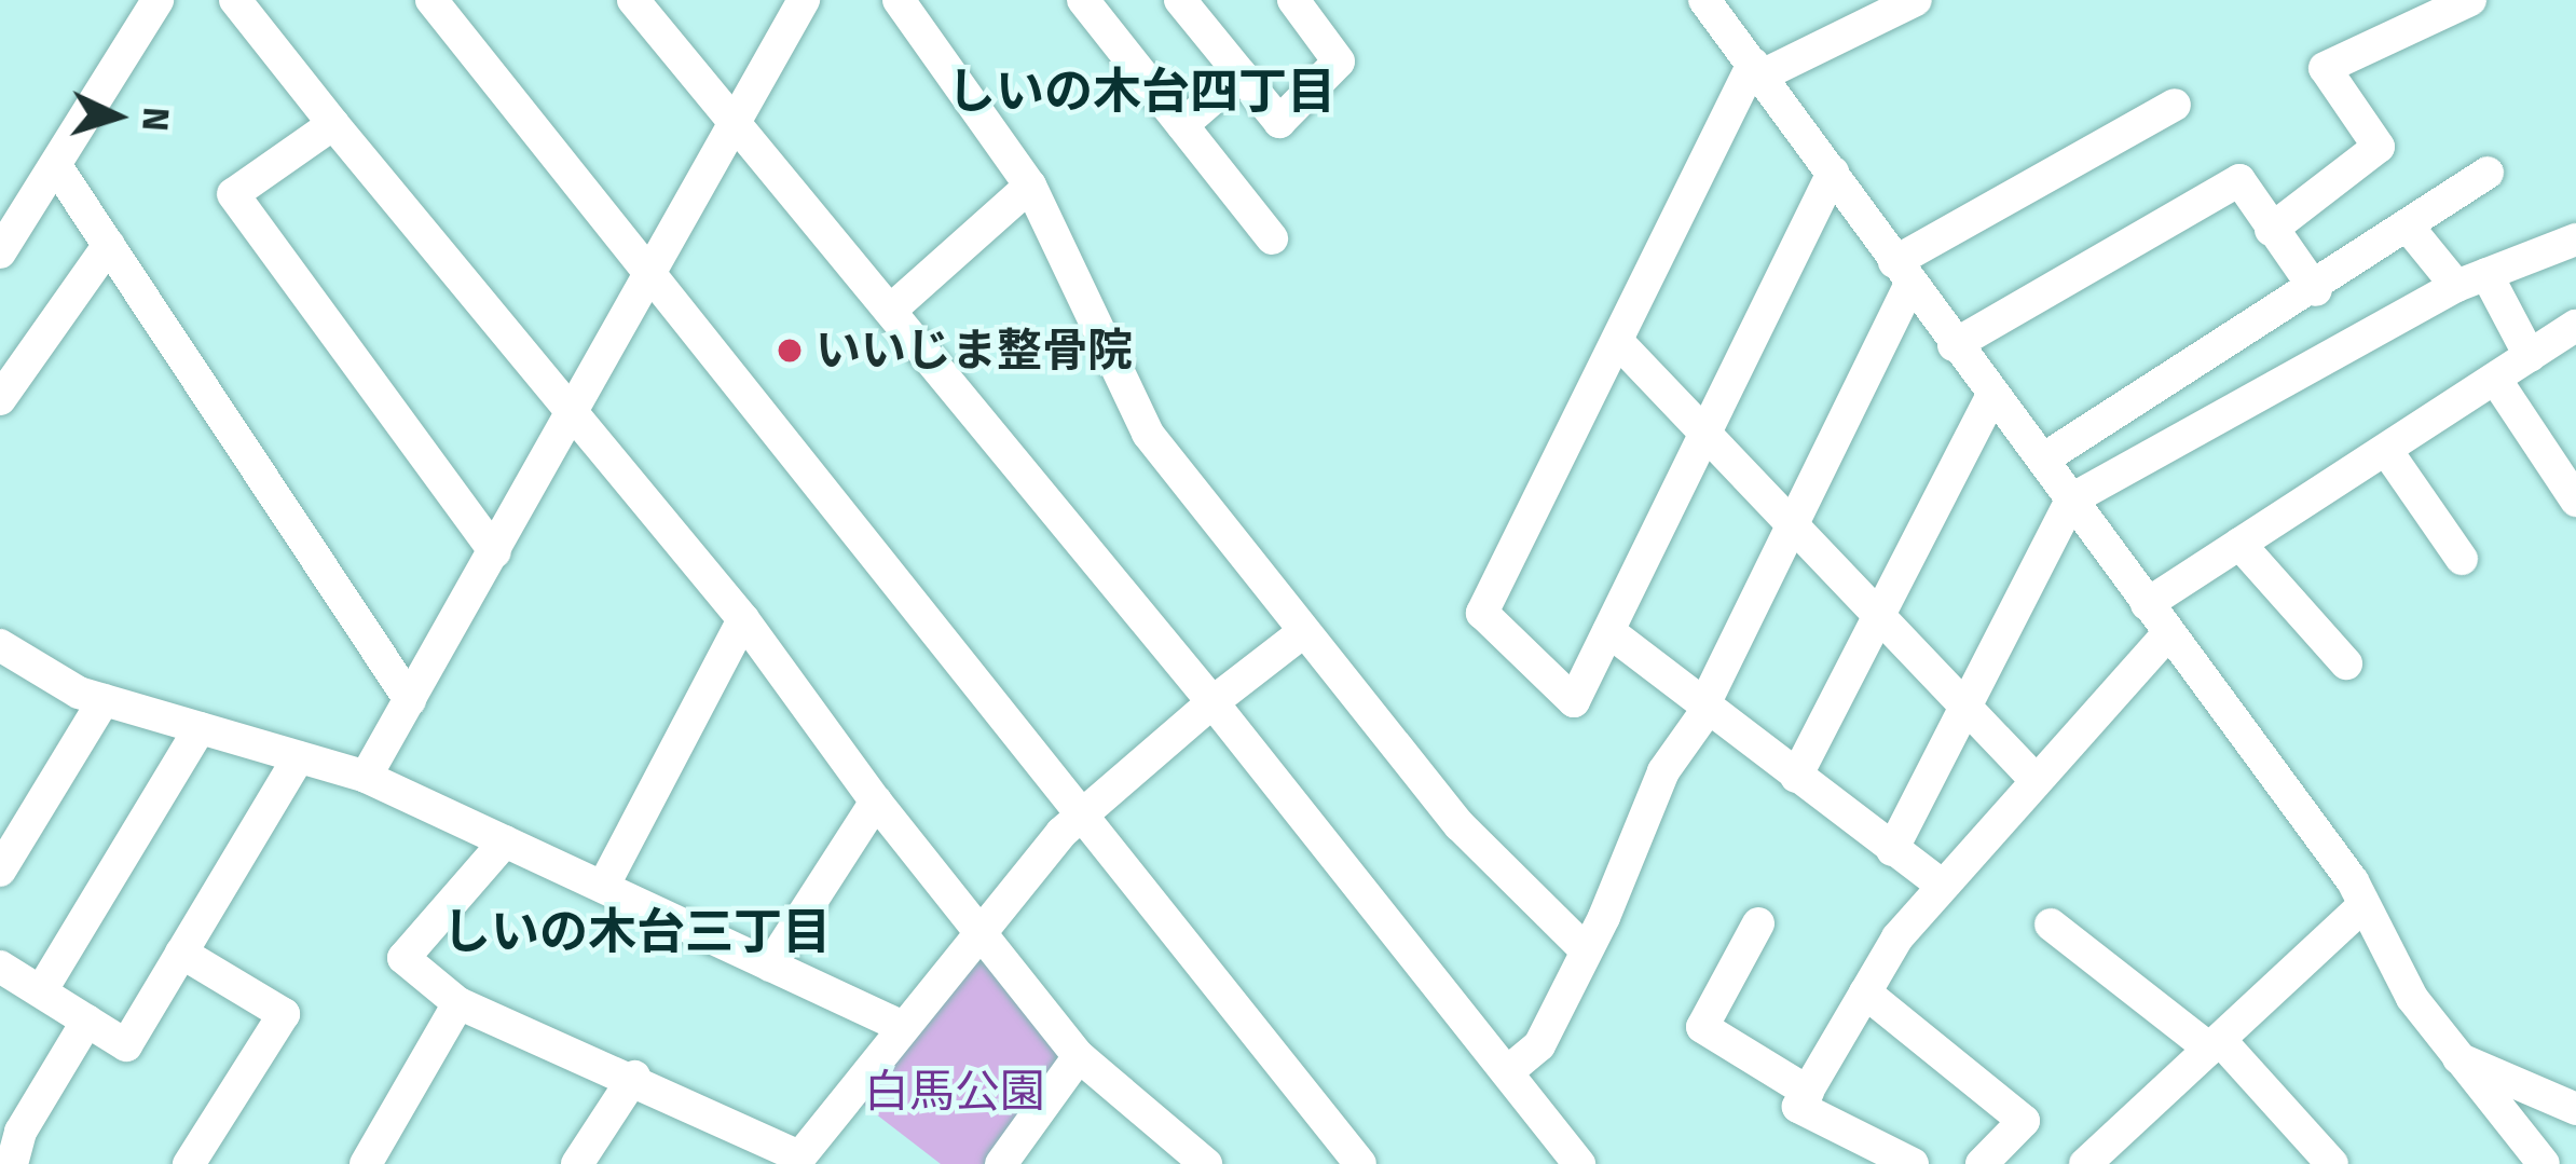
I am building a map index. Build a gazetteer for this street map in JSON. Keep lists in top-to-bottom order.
{
  "districts": ["しいの木台四丁目", "しいの木台三丁目"],
  "parks": ["白馬公園"],
  "places": ["いいじま整骨院"],
  "north": "right"
}
